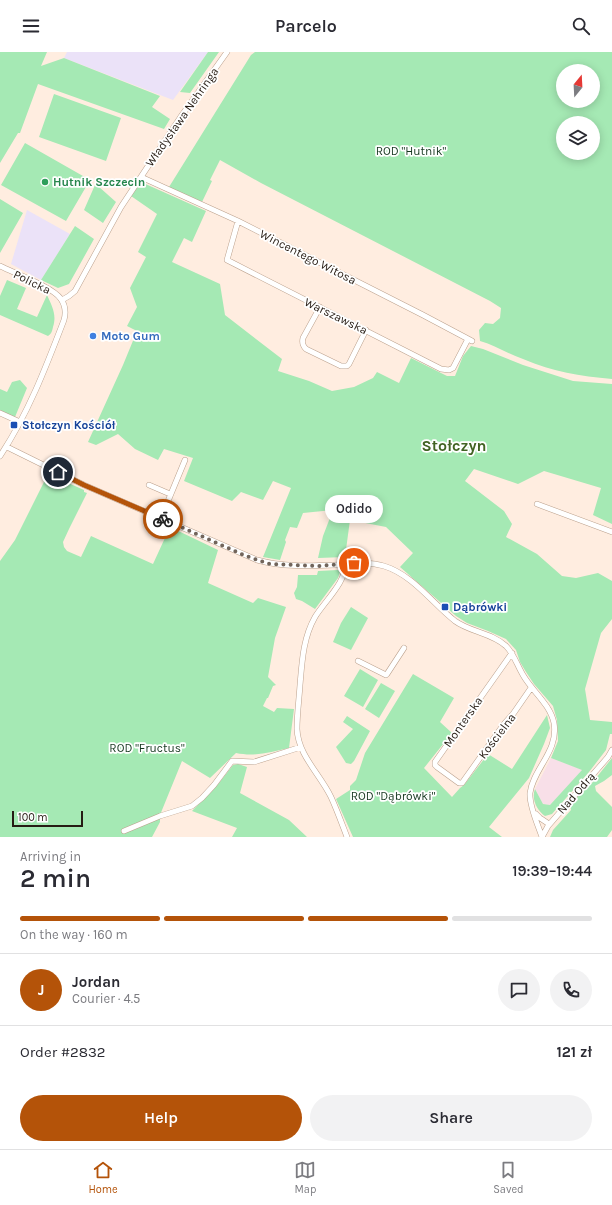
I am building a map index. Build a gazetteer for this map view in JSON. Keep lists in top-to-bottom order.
{
  "streets": {
    "street": [
      "Władysława Nehringa",
      "Wincentego Witosa",
      "Policka",
      "Warszawska",
      "Monterska",
      "Kościelna",
      "Nad Odrą"
    ]
  },
  "crossings": [
    ["Władysława Nehringa", "Wincentego Witosa"],
    ["Władysława Nehringa", "Policka"],
    ["Wincentego Witosa", "Warszawska"],
    ["Monterska", "Kościelna"]
  ],
  "districts": ["Stołczyn"],
  "parks": ["ROD \"Hutnik\"", "ROD \"Fructus\"", "ROD \"Dąbrówki\""],
  "places": {
    "other": ["Hutnik Szczecin", "Moto Gum", "Odido"],
    "transit": ["Stołczyn Kościół", "Dąbrówki"]
  },
  "scale_bar": "100 m",
  "north": "top",
  "page": {
    "header": "Parcelo",
    "bubble": "Odido",
    "scale": "100 m",
    "heading": ["2 min", "Arriving in", "19:39–19:44"],
    "panel": [
      "Jordan",
      "Courier · 4.5",
      "Order #2832",
      "121 zł"
    ],
    "bar": "On the way · 160 m",
    "round": "J",
    "buttons": ["Help", "Share"],
    "tabs": ["Home", "Map", "Saved"]
  }
}
